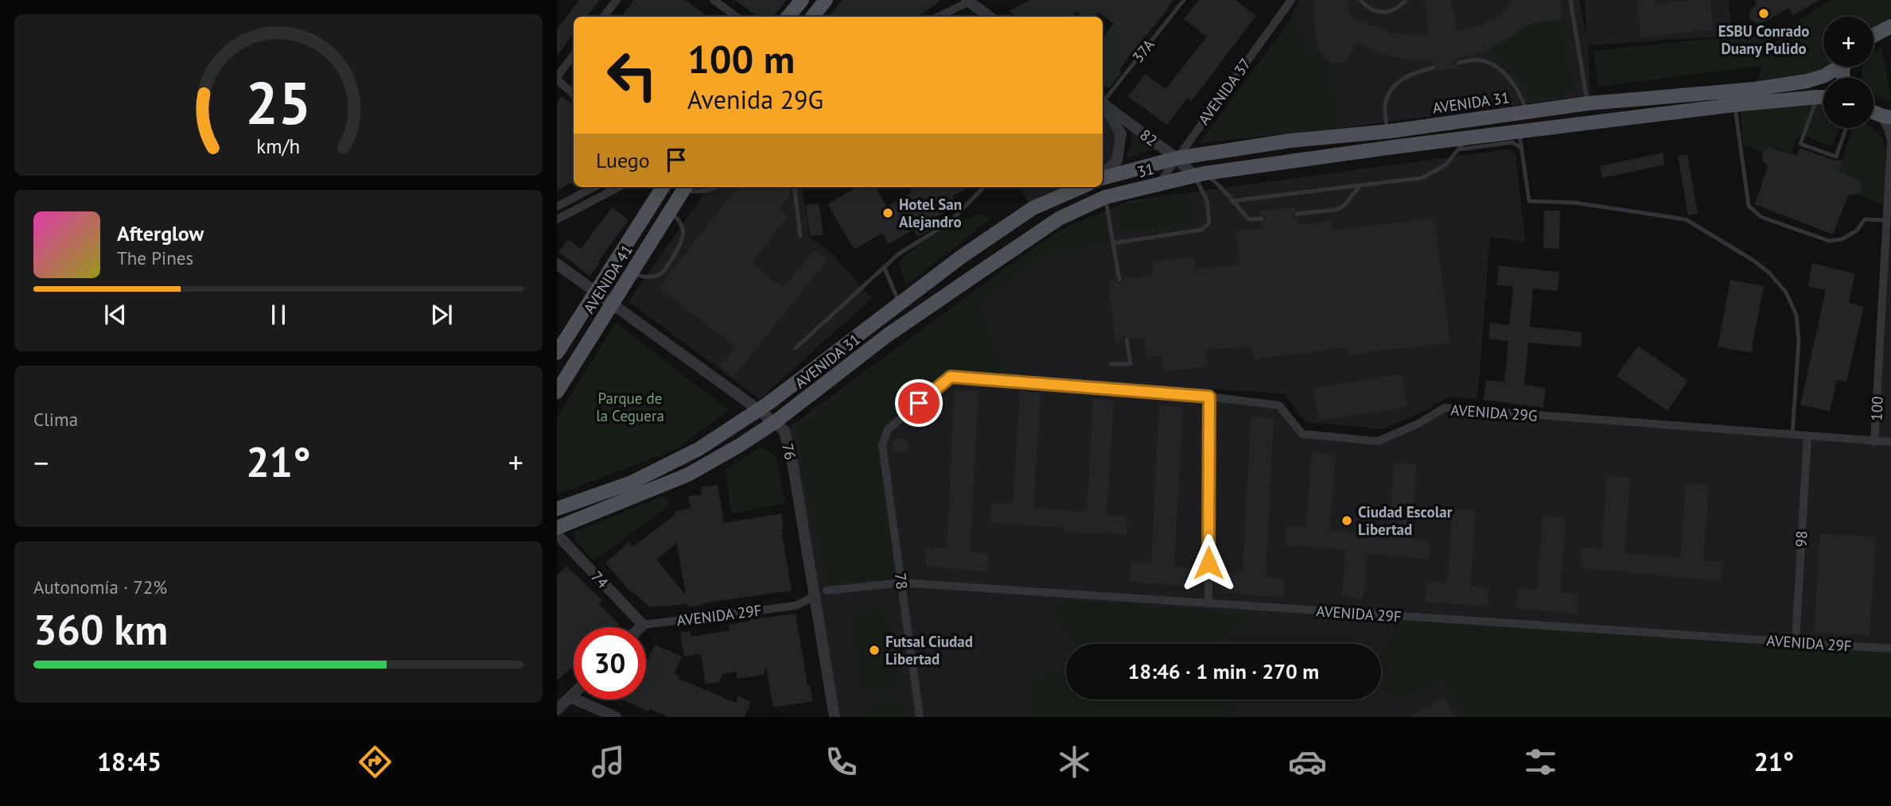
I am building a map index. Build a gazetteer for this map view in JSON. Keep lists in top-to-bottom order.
{
  "streets": {
    "main road": ["AVENIDA 31", "31", "AVENIDA 41"],
    "street": [
      "AVENIDA 37",
      "82",
      "100",
      "AVENIDA 29G",
      "76",
      "98",
      "74",
      "78",
      "AVENIDA 29F"
    ],
    "lane": ["37A"]
  },
  "crossings": [
    ["AVENIDA 37", "AVENIDA 31"],
    ["AVENIDA 37", "82"],
    ["AVENIDA 37", "31"],
    ["AVENIDA 31", "82"],
    ["AVENIDA 31", "31"],
    ["AVENIDA 31", "76"],
    ["82", "31"],
    ["AVENIDA 41", "76"],
    ["100", "AVENIDA 29G"],
    ["AVENIDA 29G", "98"],
    ["AVENIDA 29G", "78"],
    ["76", "AVENIDA 29F"],
    ["98", "AVENIDA 29F"],
    ["74", "AVENIDA 29F"],
    ["78", "AVENIDA 29F"]
  ],
  "parks": ["Parque de la Ceguera"],
  "places": [
    "ESBU Conrado Duany Pulido",
    "Hotel San Alejandro",
    "Ciudad Escolar Libertad",
    "Futsal Ciudad Libertad"
  ],
  "page": {
    "map_buttons": ["+", "−"],
    "turn": ["100 m", "Avenida 29G"],
    "then": "Luego",
    "song": ["Afterglow", "The Pines"],
    "tile": [
      "Clima",
      ["Autonomía · 72%", "360 km"]
    ],
    "heat": ["−", "21°", "+"],
    "limit": "30",
    "trip": "18:46 · 1 min · 270 m",
    "tabs": ["18:45", "21°"],
    "gauge": ["25", "km/h"]
  }
}
